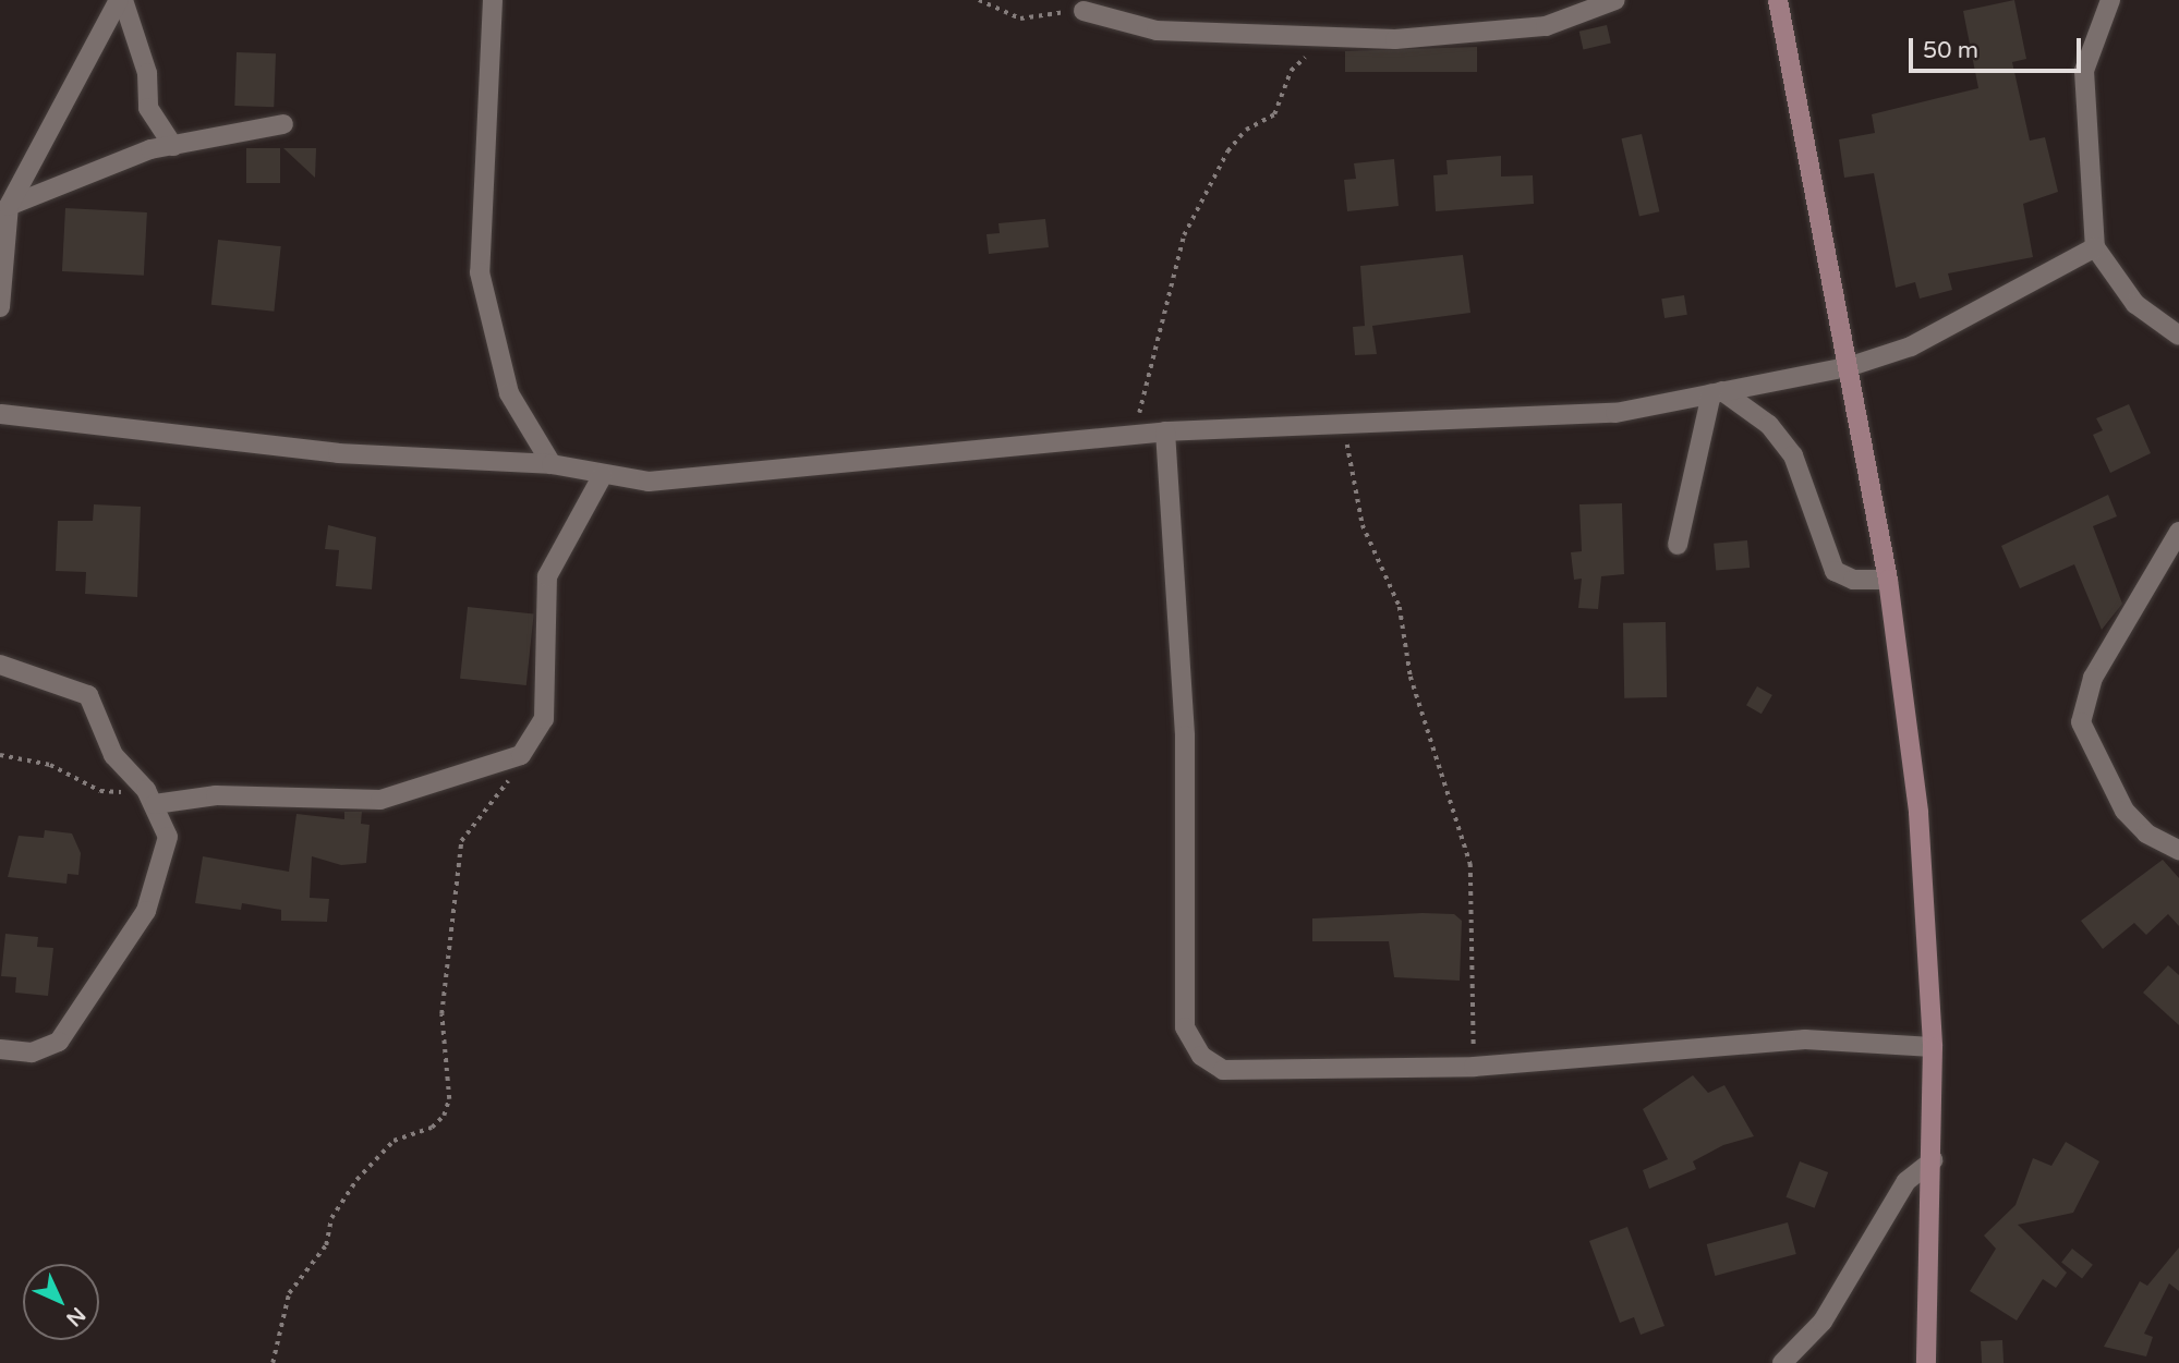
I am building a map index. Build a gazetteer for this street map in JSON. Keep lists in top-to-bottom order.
{
  "scale_bar": "50 m",
  "north": "bottom right"
}
